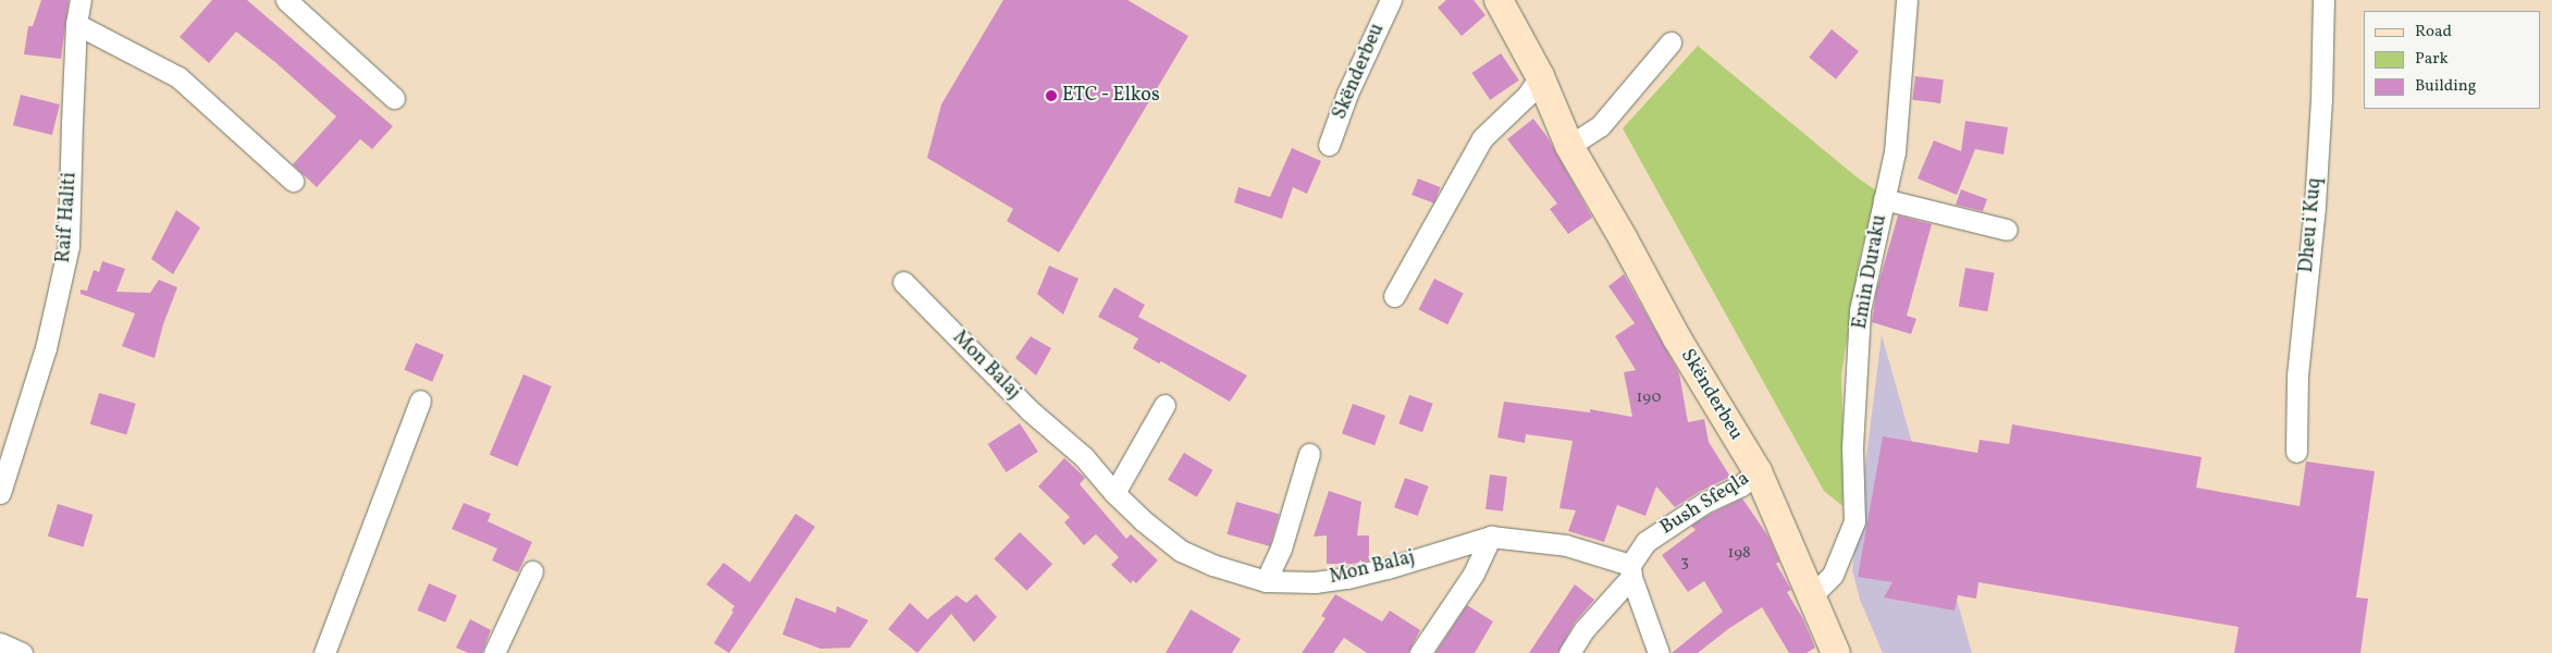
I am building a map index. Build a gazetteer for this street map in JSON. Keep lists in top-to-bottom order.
{
  "streets": {
    "main road": ["Skënderbeu"],
    "street": [
      "Raif Haliti",
      "Dheu i Kuq",
      "Emin Duraku",
      "Mon Balaj",
      "Bush Sfeqla"
    ]
  },
  "crossings": [
    ["Skënderbeu", "Emin Duraku"],
    ["Skënderbeu", "Bush Sfeqla"],
    ["Mon Balaj", "Bush Sfeqla"]
  ],
  "places": ["ETC - Elkos"],
  "house_numbers": ["190", "198", "3"],
  "legend": ["Road", "Park", "Building"]
}
